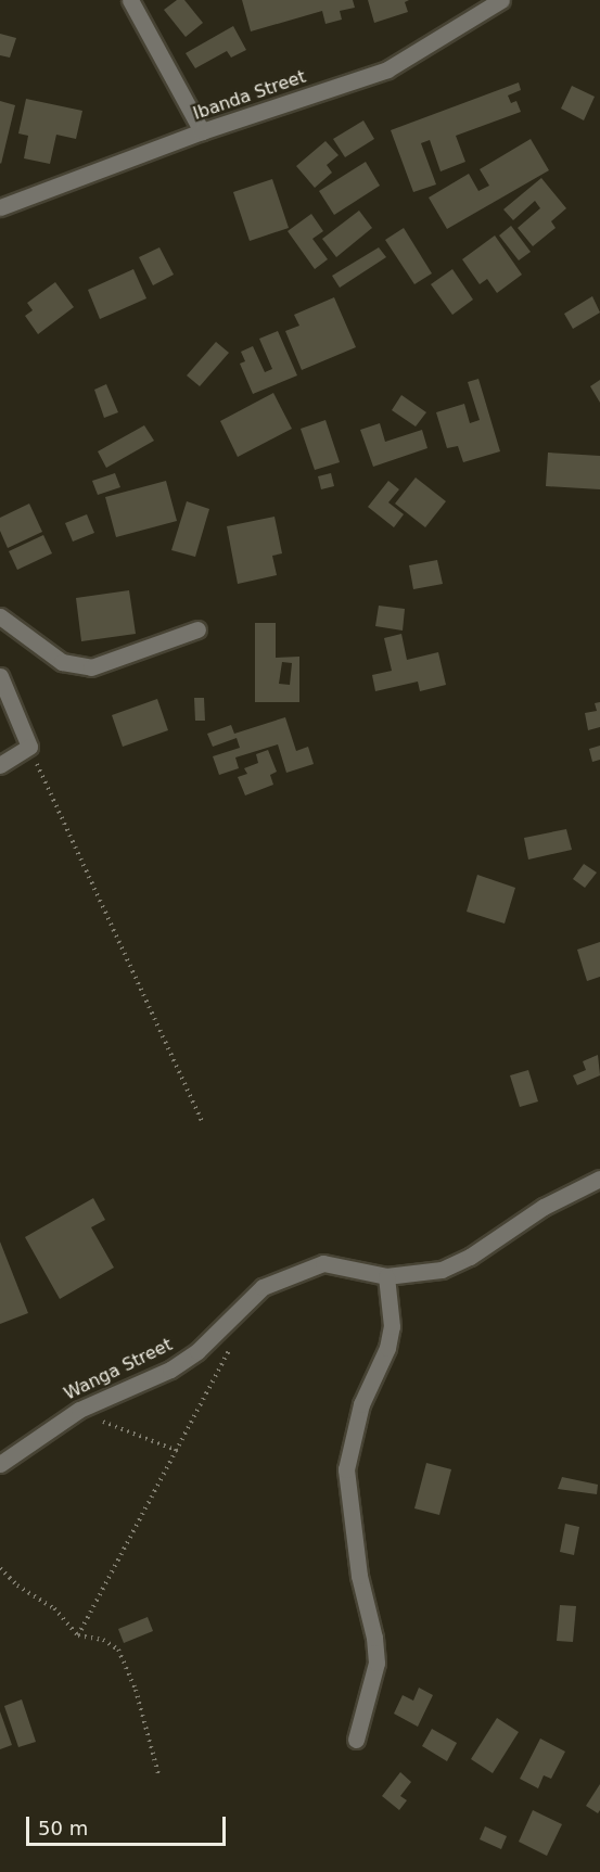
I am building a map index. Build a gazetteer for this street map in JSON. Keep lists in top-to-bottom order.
{
  "streets": {
    "street": ["Ibanda Street", "Wanga Street"]
  },
  "scale_bar": "50 m"
}
